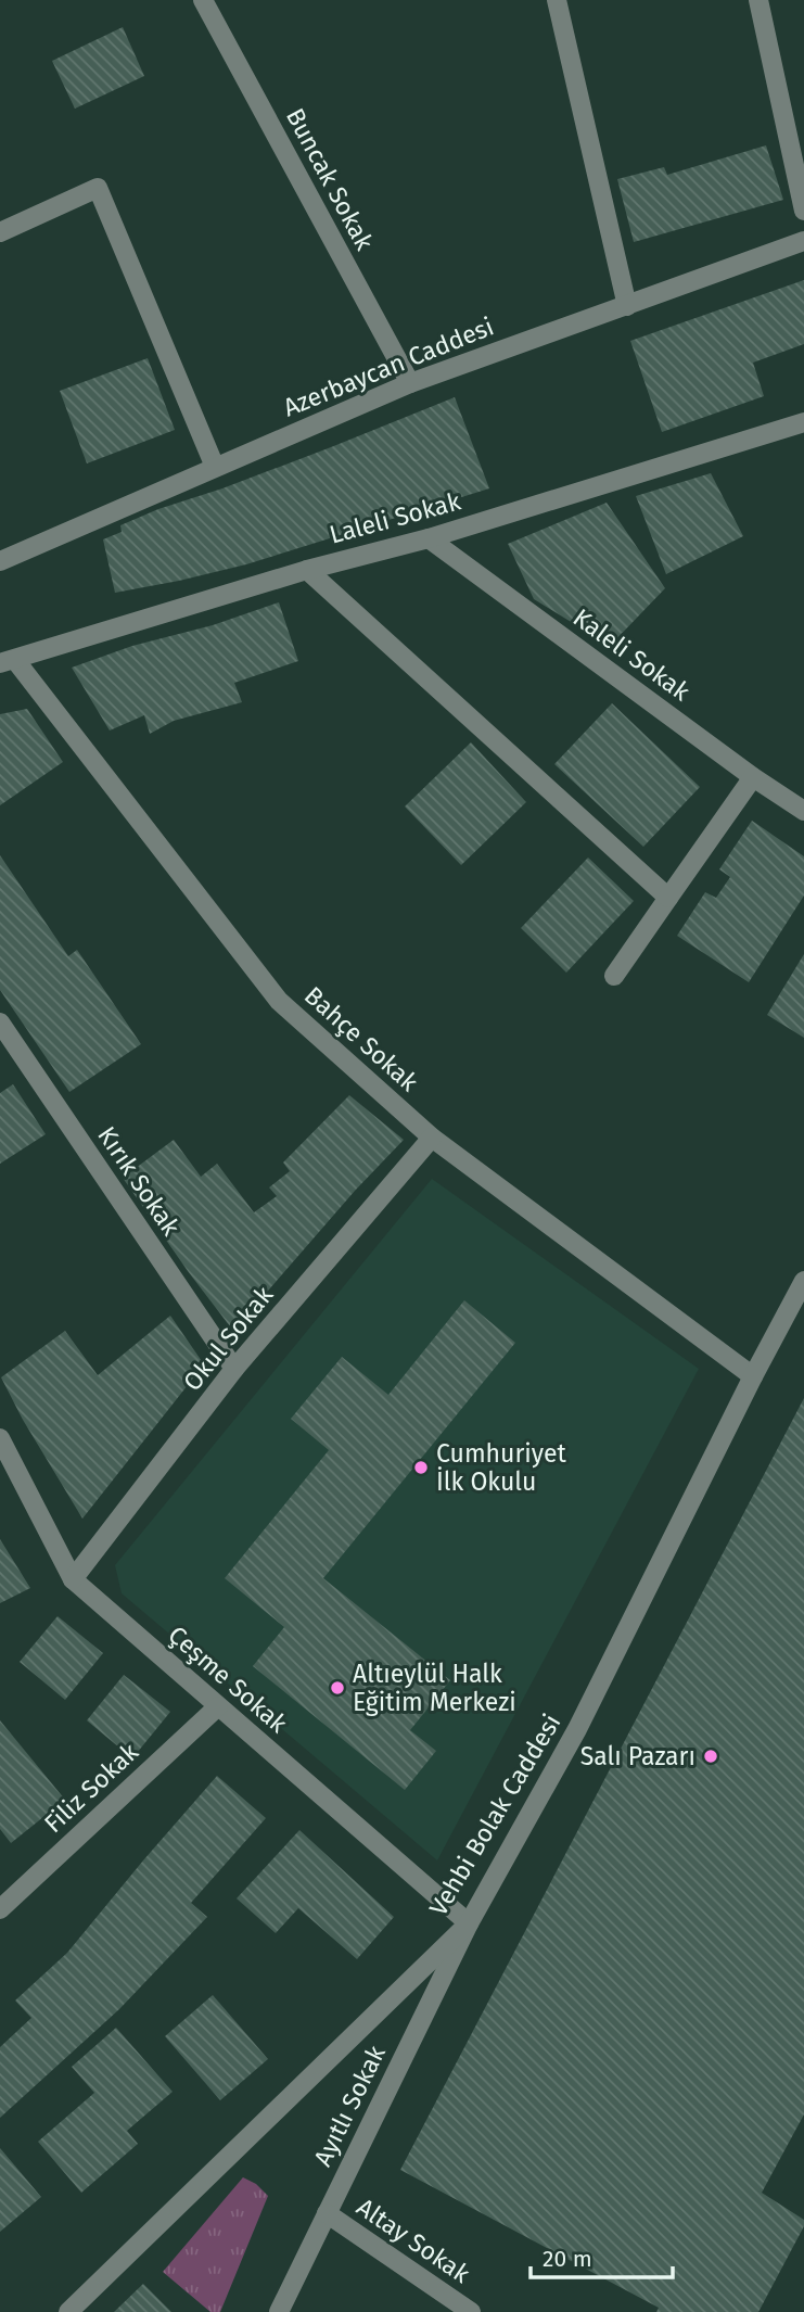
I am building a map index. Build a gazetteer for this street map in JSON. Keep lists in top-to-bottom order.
{
  "streets": {
    "street": [
      "Buncak Sokak",
      "Azerbaycan Caddesi",
      "Laleli Sokak",
      "Kaleli Sokak",
      "Bahçe Sokak",
      "Kırık Sokak",
      "Okul Sokak",
      "Çeşme Sokak",
      "Filiz Sokak",
      "Vehbi Bolak Caddesi",
      "Ayıtlı Sokak",
      "Altay Sokak"
    ]
  },
  "crossings": [
    ["Buncak Sokak", "Azerbaycan Caddesi"],
    ["Laleli Sokak", "Kaleli Sokak"],
    ["Laleli Sokak", "Bahçe Sokak"],
    ["Bahçe Sokak", "Okul Sokak"],
    ["Bahçe Sokak", "Vehbi Bolak Caddesi"],
    ["Kırık Sokak", "Okul Sokak"],
    ["Okul Sokak", "Çeşme Sokak"],
    ["Çeşme Sokak", "Filiz Sokak"],
    ["Çeşme Sokak", "Vehbi Bolak Caddesi"],
    ["Çeşme Sokak", "Ayıtlı Sokak"],
    ["Vehbi Bolak Caddesi", "Ayıtlı Sokak"],
    ["Ayıtlı Sokak", "Altay Sokak"]
  ],
  "places": ["Cumhuriyet İlk Okulu", "Altıeylül Halk Eğitim Merkezi", "Salı Pazarı"],
  "scale_bar": "20 m"
}
